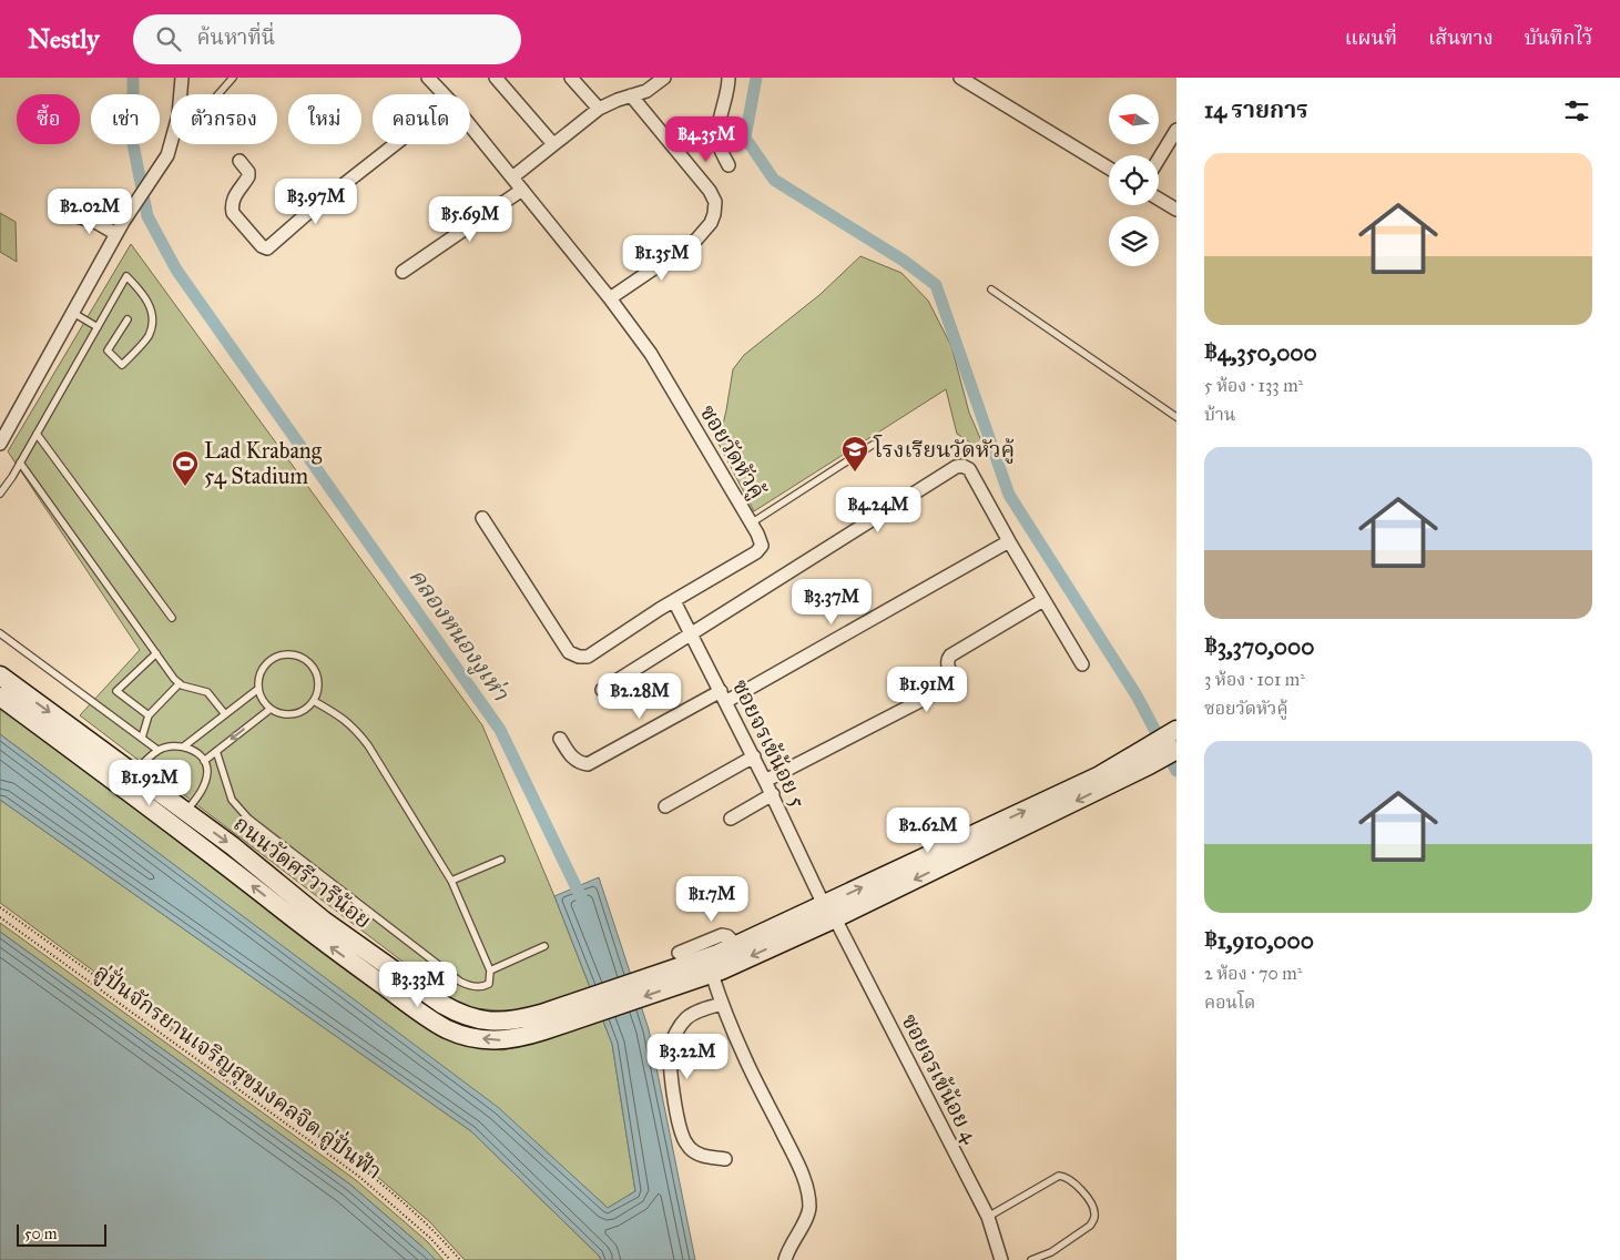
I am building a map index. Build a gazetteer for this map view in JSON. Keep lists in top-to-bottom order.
{
  "streets": {
    "main road": ["ถนนวัดศรีวารีน้อย"],
    "street": ["ซอยวัดหัวคู้", "ซอยจรเข้น้อย 5", "ซอยจรเข้น้อย 4"],
    "path": ["ลู่ปั่นจักรยานเจริญสุขมงคลจิต ลู่ปั่นฟ้า"]
  },
  "crossings": [
    ["ซอยวัดหัวคู้", "ซอยจรเข้น้อย 5"],
    ["ซอยจรเข้น้อย 5", "ถนนวัดศรีวารีน้อย"],
    ["ซอยจรเข้น้อย 5", "ซอยจรเข้น้อย 4"],
    ["ถนนวัดศรีวารีน้อย", "ซอยจรเข้น้อย 4"]
  ],
  "water": ["คลองหนองงูเห่า"],
  "places": {
    "school or university": ["โรงเรียนวัดหัวคู้"],
    "sports": ["Lad Krabang 54 Stadium"]
  },
  "scale_bar": "50 m",
  "north": "left",
  "page": {
    "header": "Nestly",
    "search": "ค้นหาที่นี่",
    "nav": ["แผนที่", "เส้นทาง", "บันทึกไว้"],
    "heading": "14 รายการ",
    "chip": [
      "ซื้อ",
      "เช่า",
      "ตัวกรอง",
      "ใหม่",
      "คอนโด"
    ],
    "price": [
      "฿4.35M",
      "฿3.97M",
      "฿2.02M",
      "฿5.69M",
      "฿1.35M",
      "฿4.24M",
      "฿3.37M",
      "฿1.91M",
      "฿2.28M",
      "฿1.92M",
      "฿2.62M",
      "฿1.7M",
      "฿3.33M",
      "฿3.22M"
    ],
    "list": [
      {
        "name": "฿4,350,000",
        "note": "5 ห้อง · 133 m² · บ้าน"
      },
      {
        "name": "฿3,370,000",
        "note": "3 ห้อง · 101 m² · ซอยวัดหัวคู้"
      },
      {
        "name": "฿1,910,000",
        "note": "2 ห้อง · 70 m² · คอนโด"
      }
    ],
    "scale": "50 m"
  }
}
